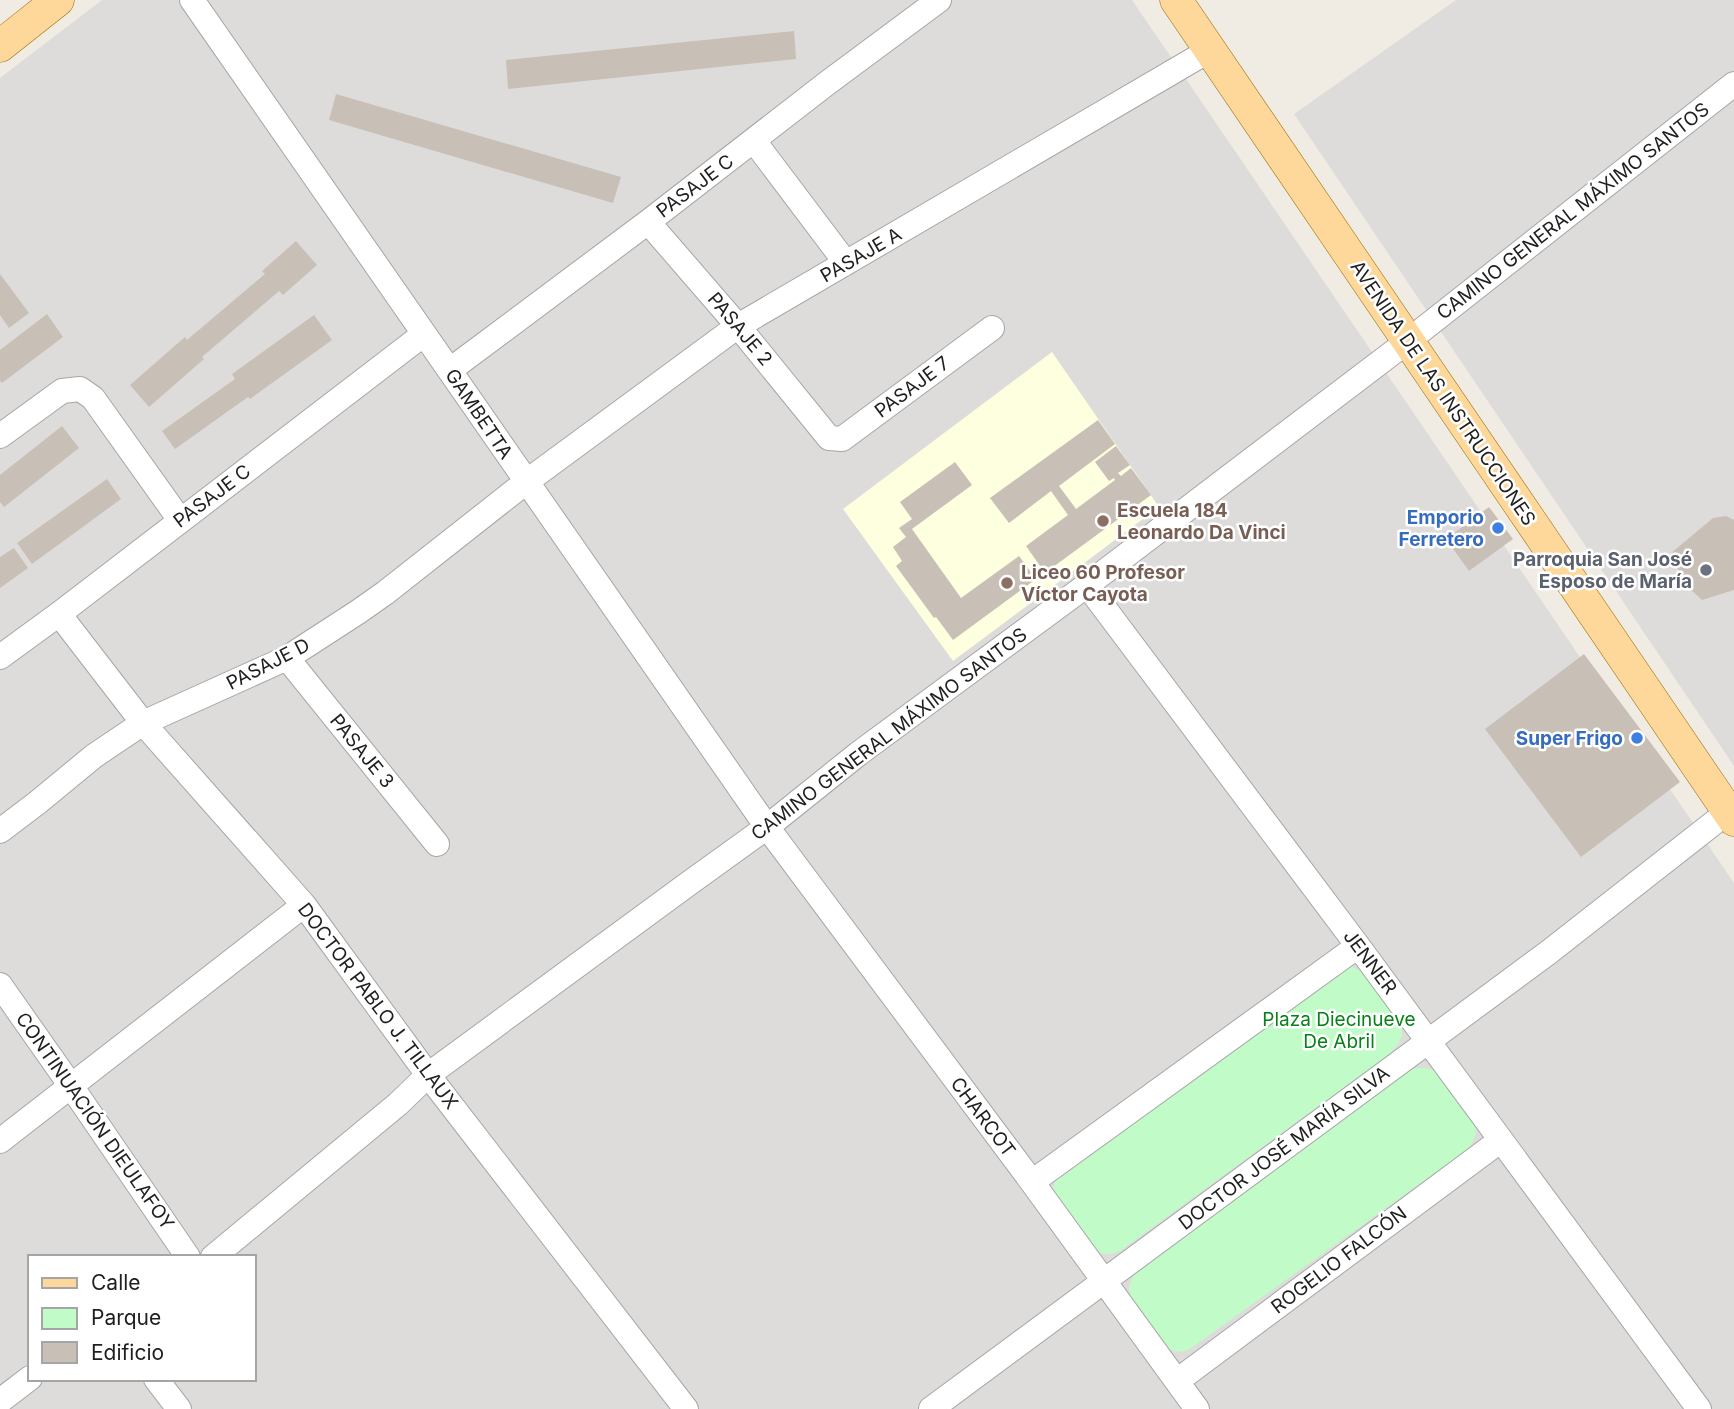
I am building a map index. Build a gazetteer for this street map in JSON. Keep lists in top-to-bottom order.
{
  "streets": {
    "main road": ["AVENIDA DE LAS INSTRUCCIONES"],
    "street": [
      "PASAJE C",
      "CAMINO GENERAL MÁXIMO SANTOS",
      "PASAJE A",
      "PASAJE 2",
      "PASAJE 7",
      "GAMBETTA",
      "PASAJE D",
      "PASAJE 3",
      "JENNER",
      "DOCTOR PABLO J. TILLAUX",
      "CHARCOT",
      "CONTINUACIÓN DIEULAFOY",
      "DOCTOR JOSÉ MARÍA SILVA",
      "ROGELIO FALCÓN"
    ]
  },
  "crossings": [
    ["PASAJE C", "PASAJE 2"],
    ["PASAJE C", "GAMBETTA"],
    ["PASAJE C", "DOCTOR PABLO J. TILLAUX"],
    ["CAMINO GENERAL MÁXIMO SANTOS", "AVENIDA DE LAS INSTRUCCIONES"],
    ["CAMINO GENERAL MÁXIMO SANTOS", "GAMBETTA"],
    ["CAMINO GENERAL MÁXIMO SANTOS", "JENNER"],
    ["CAMINO GENERAL MÁXIMO SANTOS", "DOCTOR PABLO J. TILLAUX"],
    ["CAMINO GENERAL MÁXIMO SANTOS", "CHARCOT"],
    ["PASAJE A", "PASAJE 2"],
    ["PASAJE A", "AVENIDA DE LAS INSTRUCCIONES"],
    ["PASAJE A", "GAMBETTA"],
    ["PASAJE A", "PASAJE D"],
    ["PASAJE 2", "PASAJE 7"],
    ["AVENIDA DE LAS INSTRUCCIONES", "DOCTOR JOSÉ MARÍA SILVA"],
    ["GAMBETTA", "PASAJE D"],
    ["GAMBETTA", "CHARCOT"],
    ["PASAJE D", "PASAJE 3"],
    ["PASAJE D", "DOCTOR PABLO J. TILLAUX"],
    ["JENNER", "DOCTOR JOSÉ MARÍA SILVA"],
    ["JENNER", "ROGELIO FALCÓN"],
    ["CHARCOT", "DOCTOR JOSÉ MARÍA SILVA"],
    ["CHARCOT", "ROGELIO FALCÓN"]
  ],
  "parks": ["Plaza Diecinueve De Abril"],
  "places": [
    "Escuela 184 Leonardo Da Vinci",
    "Emporio Ferretero",
    "Parroquia San José Esposo de María",
    "Liceo 60 Profesor Víctor Cayota",
    "Super Frigo"
  ],
  "legend": ["Calle", "Parque", "Edificio"]
}
